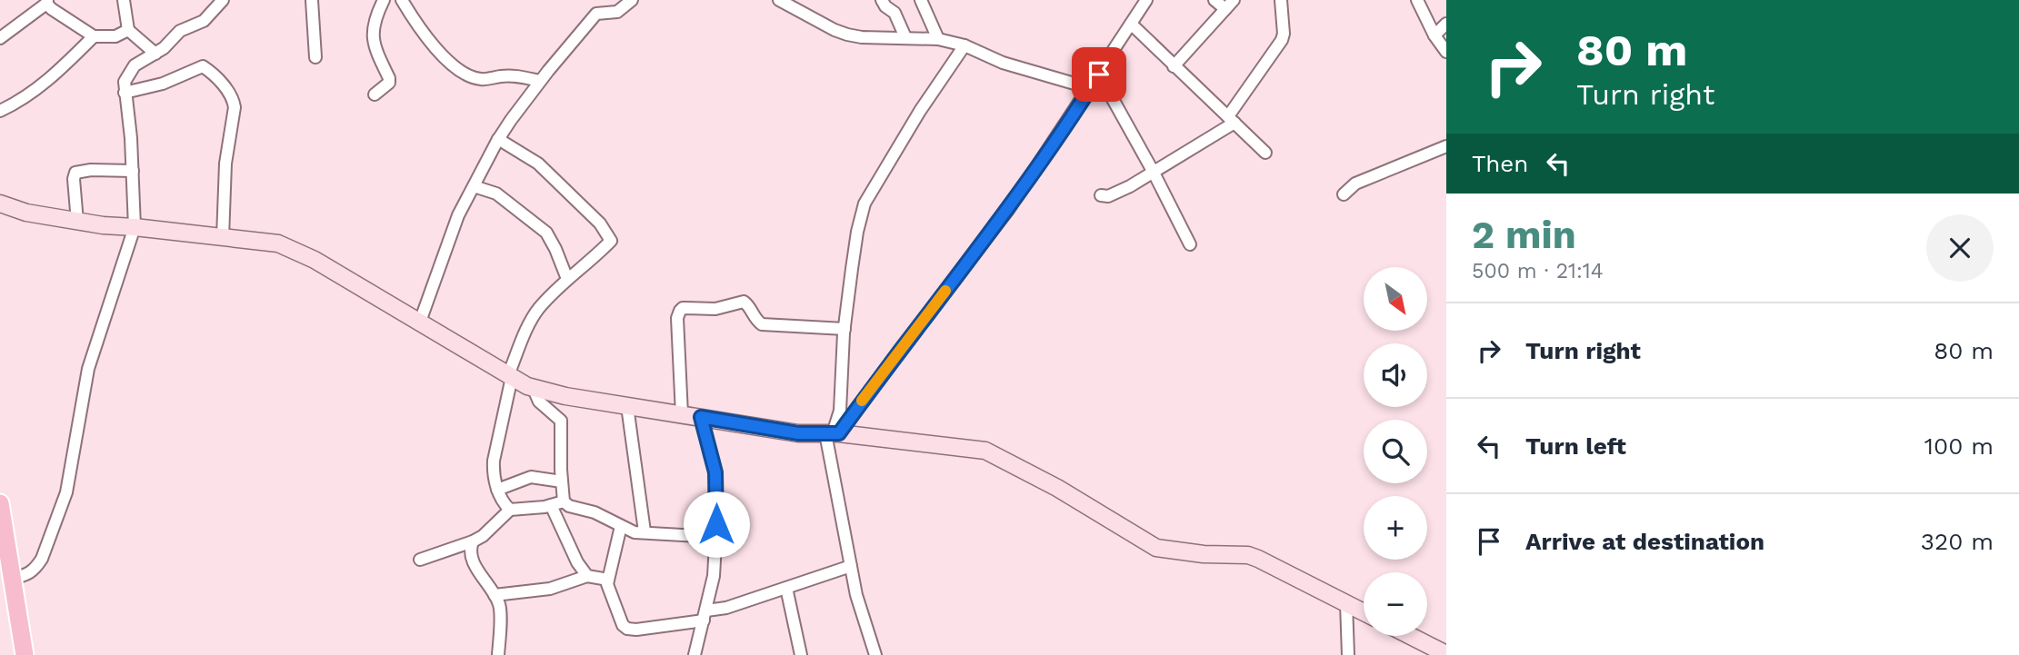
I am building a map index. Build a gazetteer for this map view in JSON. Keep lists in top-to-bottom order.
{
  "north": "bottom right",
  "page": {
    "turn": ["80 m", "Turn right"],
    "then": "Then",
    "heading": ["2 min", "500 m · 21:14"],
    "map_buttons": ["+", "−"],
    "list": [
      {
        "name": "Turn right",
        "value": "80 m"
      },
      {
        "name": "Turn left",
        "value": "100 m"
      },
      {
        "name": "Arrive at destination",
        "value": "320 m"
      }
    ]
  }
}
